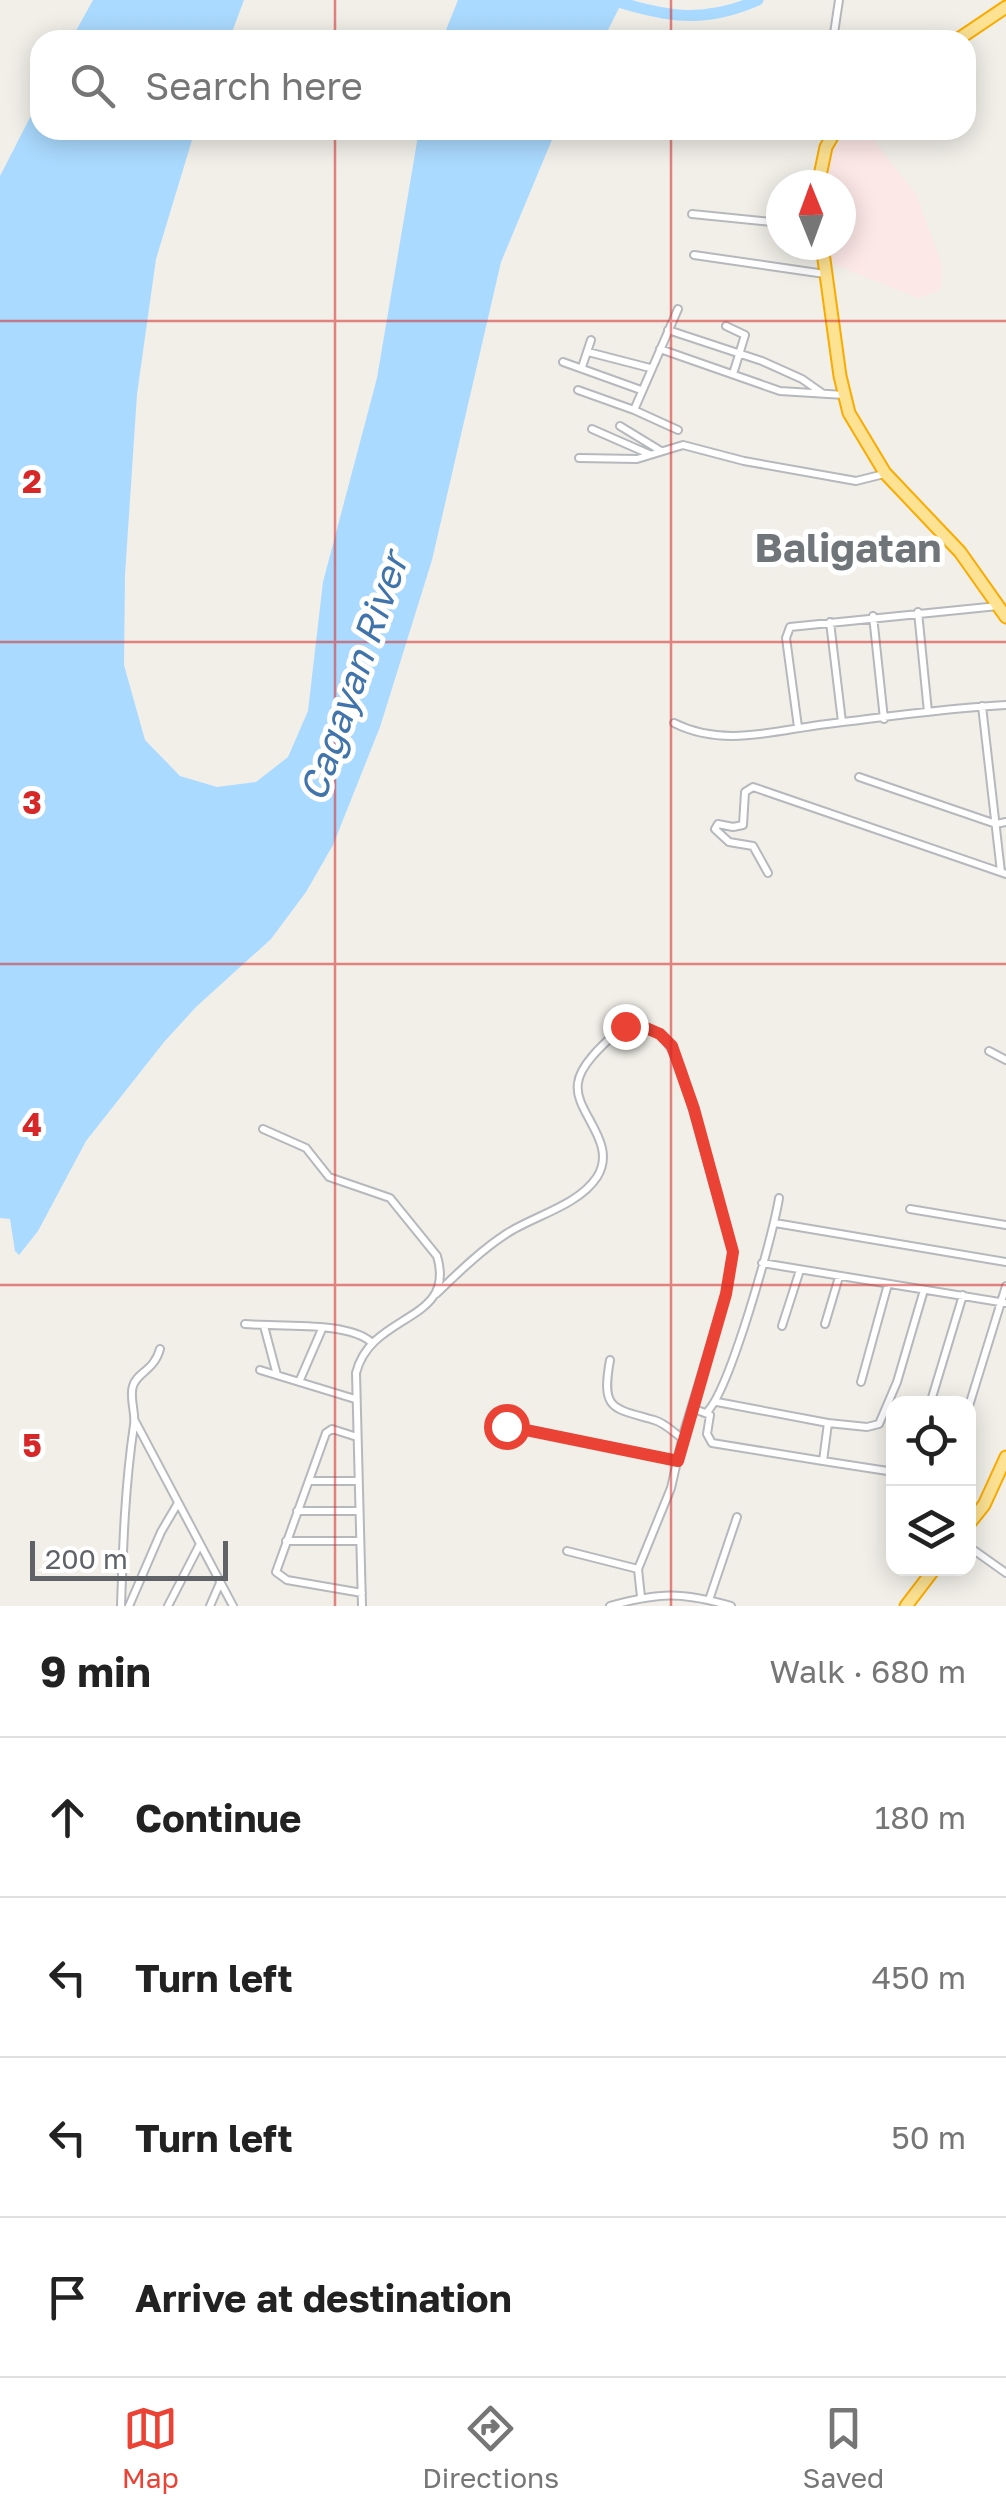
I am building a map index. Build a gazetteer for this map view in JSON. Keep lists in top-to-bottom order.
{
  "districts": ["Baligatan"],
  "water": ["Cagayan River"],
  "scale_bar": "200 m",
  "north": "top",
  "page": {
    "search": "Search here",
    "scale": "200 m",
    "heading": ["9 min", "Walk · 680 m"],
    "list": [
      ["Continue", "180 m"],
      ["Turn left", "450 m"],
      ["Turn left", "50 m"],
      "Arrive at destination"
    ],
    "nav": ["Map", "Directions", "Saved"]
  },
  "grid": {
    "rows": [
      "2",
      "3",
      "4",
      "5"
    ]
  }
}
